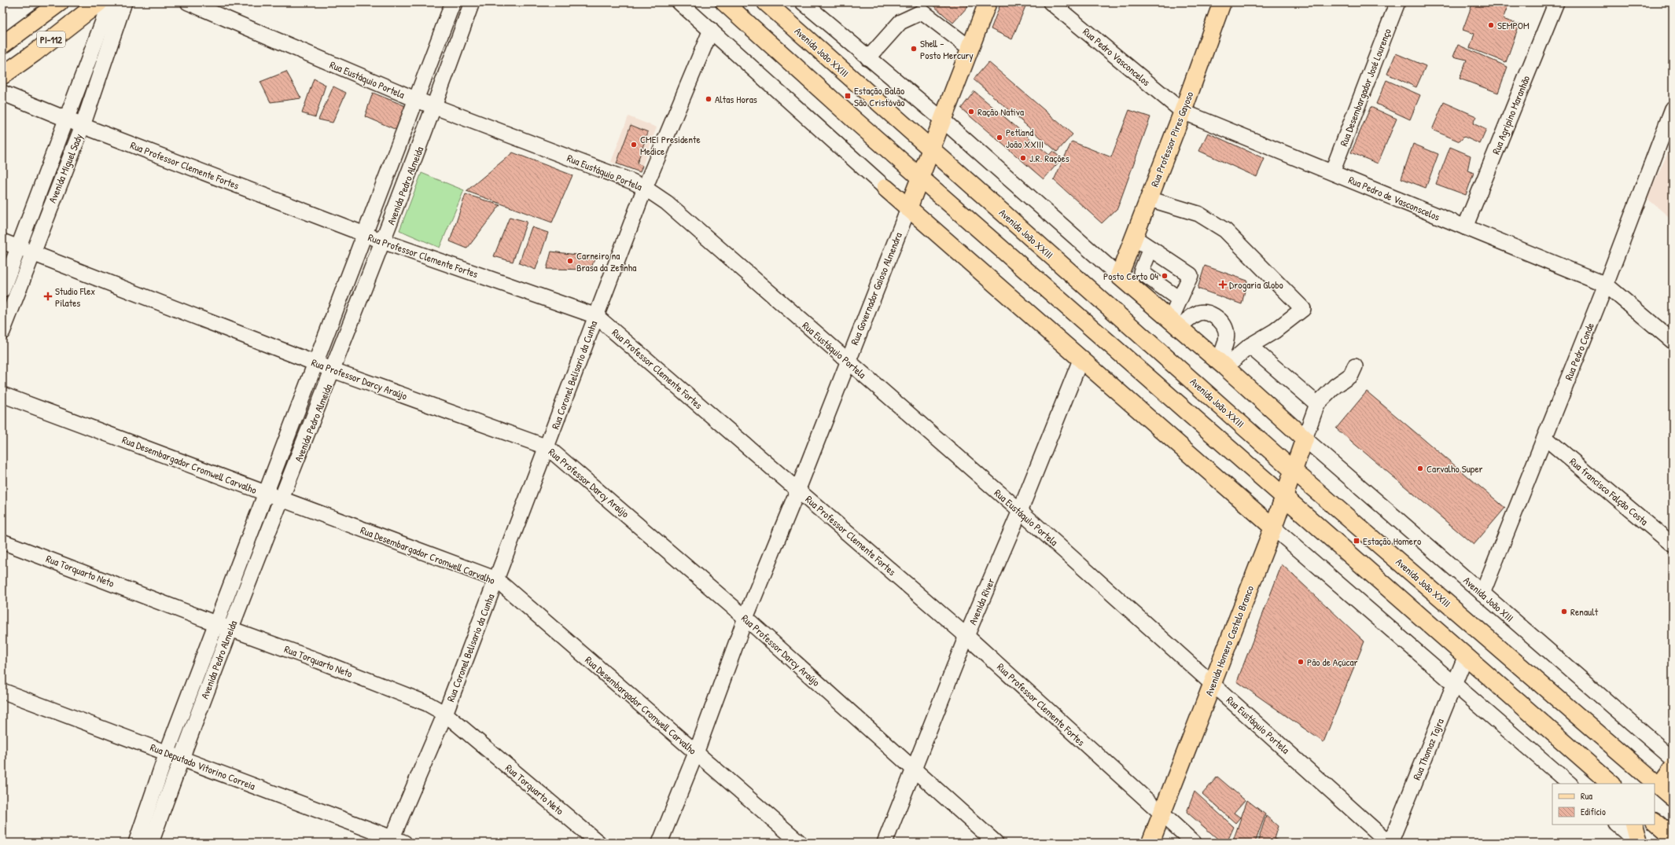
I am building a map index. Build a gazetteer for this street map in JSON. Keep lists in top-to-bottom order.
{
  "streets": {
    "main road": [
      "PI-112",
      "Avenida João XXIII",
      "Rua Professor Pires Gayoso",
      "Avenida Homero Castelo Branco"
    ],
    "street": [
      "Rua Pedro Vasconcelos",
      "Rua Eustáquio Portela",
      "Rua Desembargador José Lourenço",
      "Rua Agripino Maranhão",
      "Rua Professor Clemente Fortes",
      "Avenida Miguel Sady",
      "Avenida Pedro Almeida",
      "Rua Pedro de Vasconscelos",
      "Rua Governador Gaioso Almendra",
      "Rua Pedro Conde",
      "Rua Coronel Belisario da Cunha",
      "Rua Professor Darcy Araújo",
      "Rua Desembargador Cromwell Carvalho",
      "Rua francisco Falção Costa",
      "Rua Torquarto Neto",
      "Avenida João XIII",
      "Avenida River",
      "Rua Thomaz Tajra",
      "Rua Deputado Vitorino Correia"
    ]
  },
  "crossings": [
    ["Avenida João XXIII", "Avenida Homero Castelo Branco"],
    ["Rua Pedro Vasconcelos", "Rua Professor Pires Gayoso"],
    ["Rua Pedro Vasconcelos", "Rua Pedro de Vasconscelos"],
    ["Rua Eustáquio Portela", "Avenida Pedro Almeida"],
    ["Rua Eustáquio Portela", "Rua Governador Gaioso Almendra"],
    ["Rua Eustáquio Portela", "Rua Coronel Belisario da Cunha"],
    ["Rua Eustáquio Portela", "Avenida River"],
    ["Rua Eustáquio Portela", "Avenida Homero Castelo Branco"],
    ["Rua Eustáquio Portela", "Rua Thomaz Tajra"],
    ["Rua Desembargador José Lourenço", "Rua Pedro de Vasconscelos"],
    ["Rua Agripino Maranhão", "Rua Pedro de Vasconscelos"],
    ["Rua Professor Pires Gayoso", "Rua Pedro de Vasconscelos"],
    ["Rua Professor Clemente Fortes", "Avenida Miguel Sady"],
    ["Rua Professor Clemente Fortes", "Avenida Pedro Almeida"],
    ["Rua Professor Clemente Fortes", "Rua Governador Gaioso Almendra"],
    ["Rua Professor Clemente Fortes", "Rua Coronel Belisario da Cunha"],
    ["Rua Professor Clemente Fortes", "Avenida River"],
    ["Rua Professor Clemente Fortes", "Avenida Homero Castelo Branco"],
    ["Avenida Miguel Sady", "Rua Professor Darcy Araújo"],
    ["Avenida Pedro Almeida", "Rua Professor Darcy Araújo"],
    ["Avenida Pedro Almeida", "Rua Desembargador Cromwell Carvalho"],
    ["Avenida Pedro Almeida", "Rua Torquarto Neto"],
    ["Avenida Pedro Almeida", "Rua Deputado Vitorino Correia"],
    ["Rua Pedro de Vasconscelos", "Rua Pedro Conde"],
    ["Rua Governador Gaioso Almendra", "Rua Professor Darcy Araújo"],
    ["Rua Governador Gaioso Almendra", "Rua Desembargador Cromwell Carvalho"],
    ["Rua Pedro Conde", "Rua francisco Falção Costa"],
    ["Rua Pedro Conde", "Avenida João XIII"],
    ["Rua Coronel Belisario da Cunha", "Rua Professor Darcy Araújo"],
    ["Rua Coronel Belisario da Cunha", "Rua Desembargador Cromwell Carvalho"],
    ["Rua Coronel Belisario da Cunha", "Rua Torquarto Neto"],
    ["Rua Coronel Belisario da Cunha", "Rua Deputado Vitorino Correia"],
    ["Rua Professor Darcy Araújo", "Avenida River"],
    ["Avenida João XIII", "Avenida Homero Castelo Branco"]
  ],
  "places": {
    "other": [
      "SEMPOM",
      "Shell - Posto Mercury",
      "Altas Horas",
      "Ração Nativa",
      "Petland João XXIII",
      "CMEI Presidente Medice",
      "J.R. Rações",
      "Carneiro na Brasa da Zefinha",
      "Posto Certo 04",
      "Carvalho Super",
      "Renault",
      "Pão de Açúcar"
    ],
    "transit": ["Estação Balão São Cristóvão", "Estação Homero"],
    "health": ["Drogaria Globo", "Studio Flex Pilates"]
  },
  "legend": ["Rua", "Edifício"]
}
